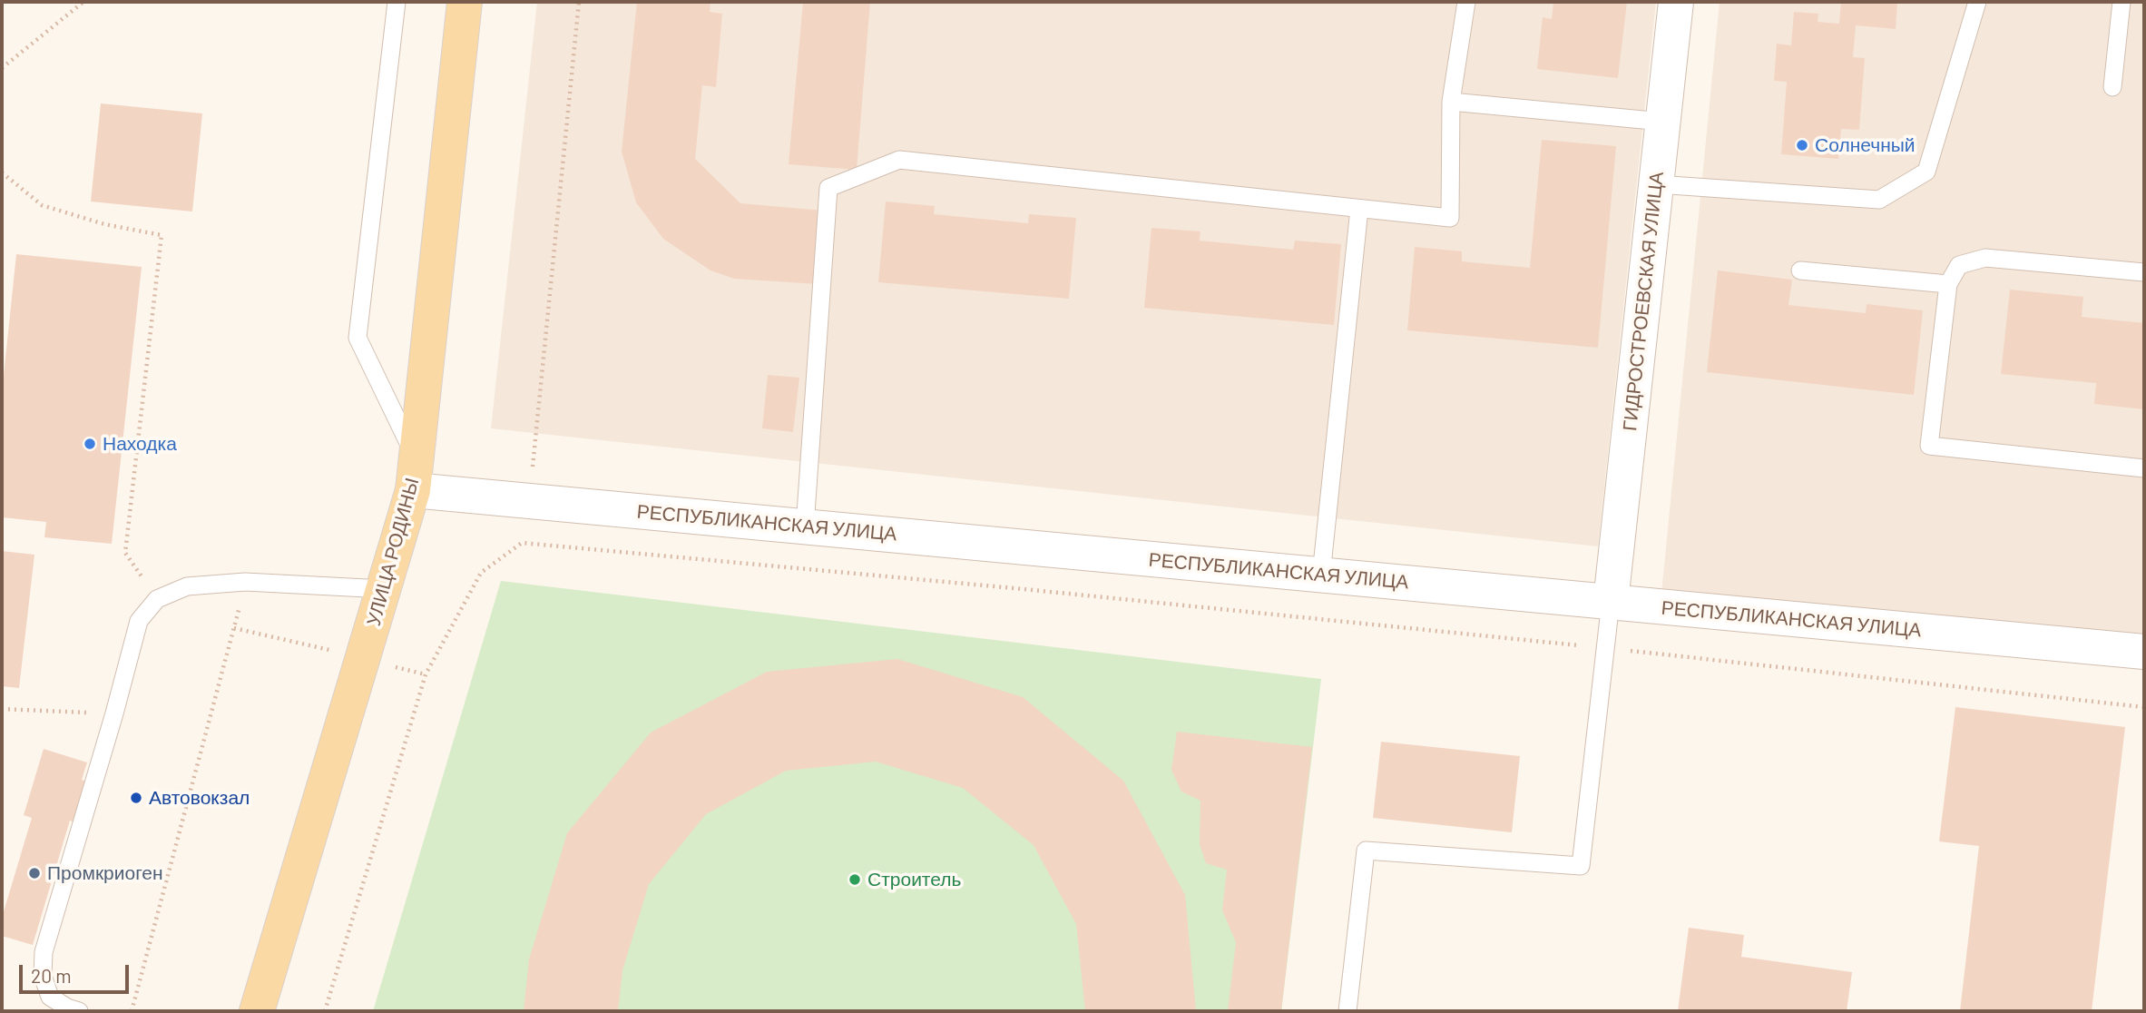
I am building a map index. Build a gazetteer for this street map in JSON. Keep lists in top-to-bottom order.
{
  "streets": {
    "main road": ["УЛИЦА РОДИНЫ"],
    "street": ["ГИДРОСТРОЕВСКАЯ УЛИЦА", "РЕСПУБЛИКАНСКАЯ УЛИЦА"]
  },
  "crossings": [
    ["ГИДРОСТРОЕВСКАЯ УЛИЦА", "РЕСПУБЛИКАНСКАЯ УЛИЦА"],
    ["РЕСПУБЛИКАНСКАЯ УЛИЦА", "УЛИЦА РОДИНЫ"]
  ],
  "places": [
    "Солнечный",
    "Находка",
    "Автовокзал",
    "Промкриоген",
    "Строитель"
  ],
  "scale_bar": "20 m"
}
